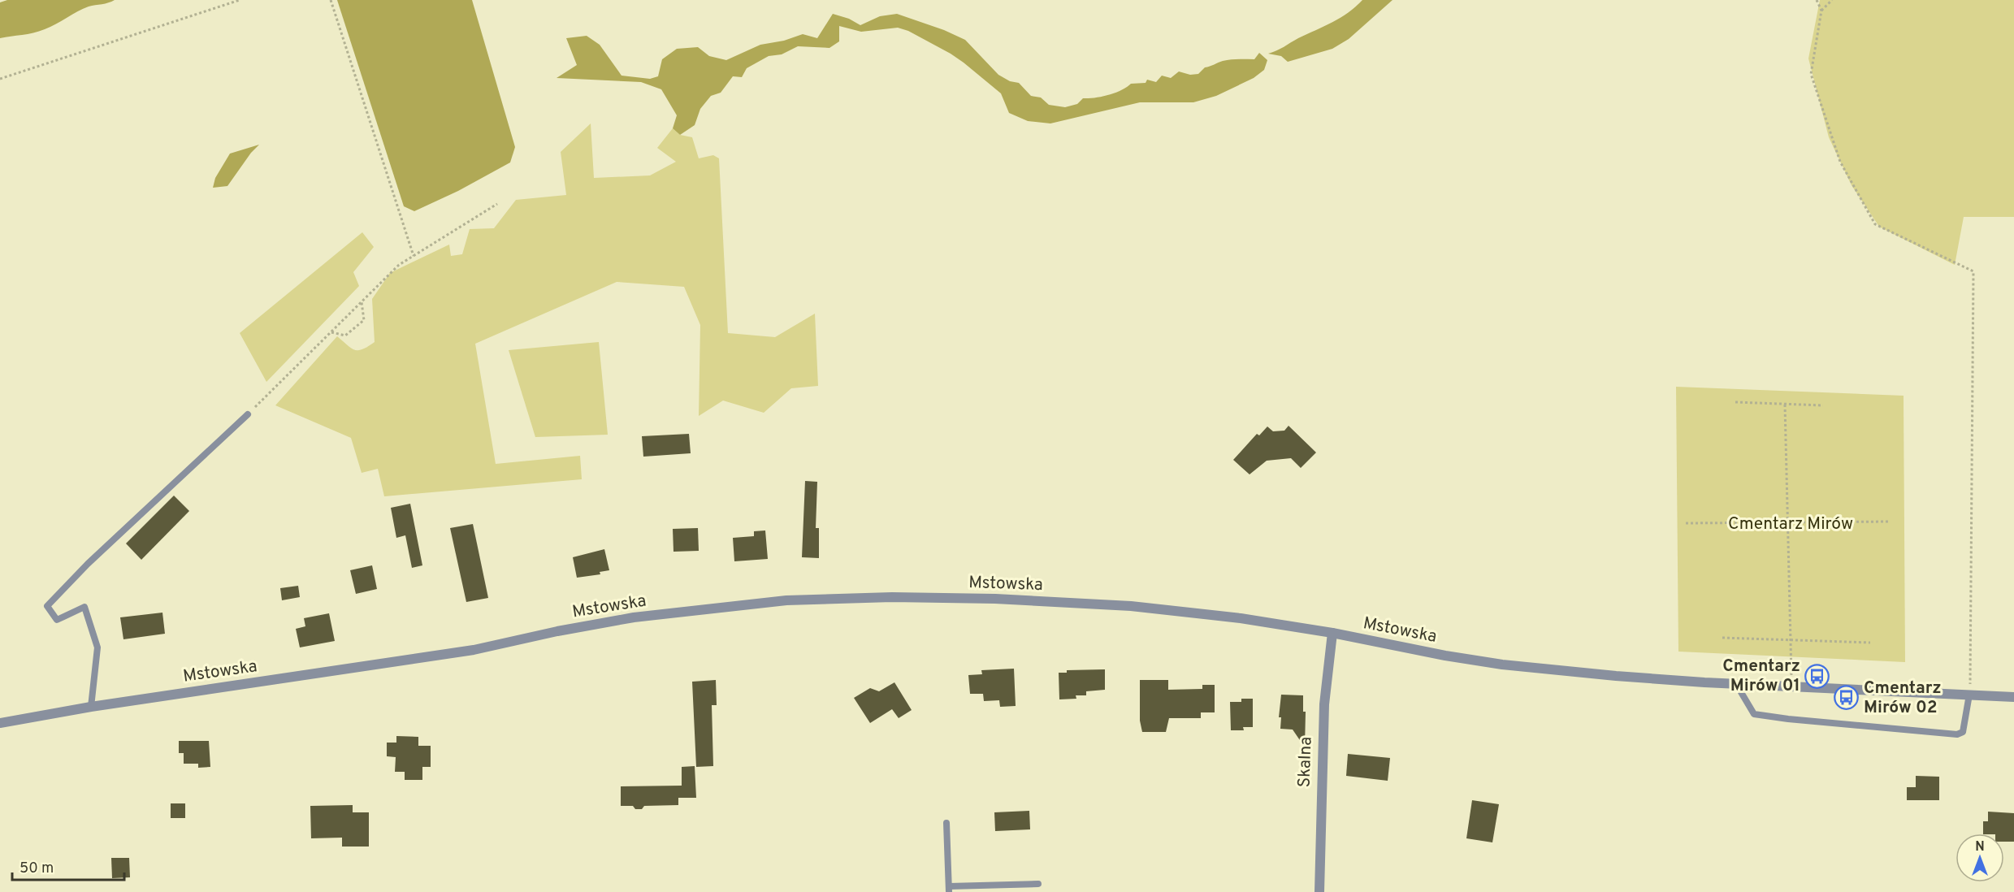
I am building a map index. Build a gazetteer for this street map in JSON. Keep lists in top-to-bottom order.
{
  "streets": {
    "street": ["Mstowska", "Skalna"]
  },
  "crossings": [
    ["Mstowska", "Skalna"]
  ],
  "parks": ["Cmentarz Mirów"],
  "places": {
    "bus stop": ["Cmentarz Mirów 01", "Cmentarz Mirów 02"]
  },
  "scale_bar": "50 m",
  "north": "top"
}
